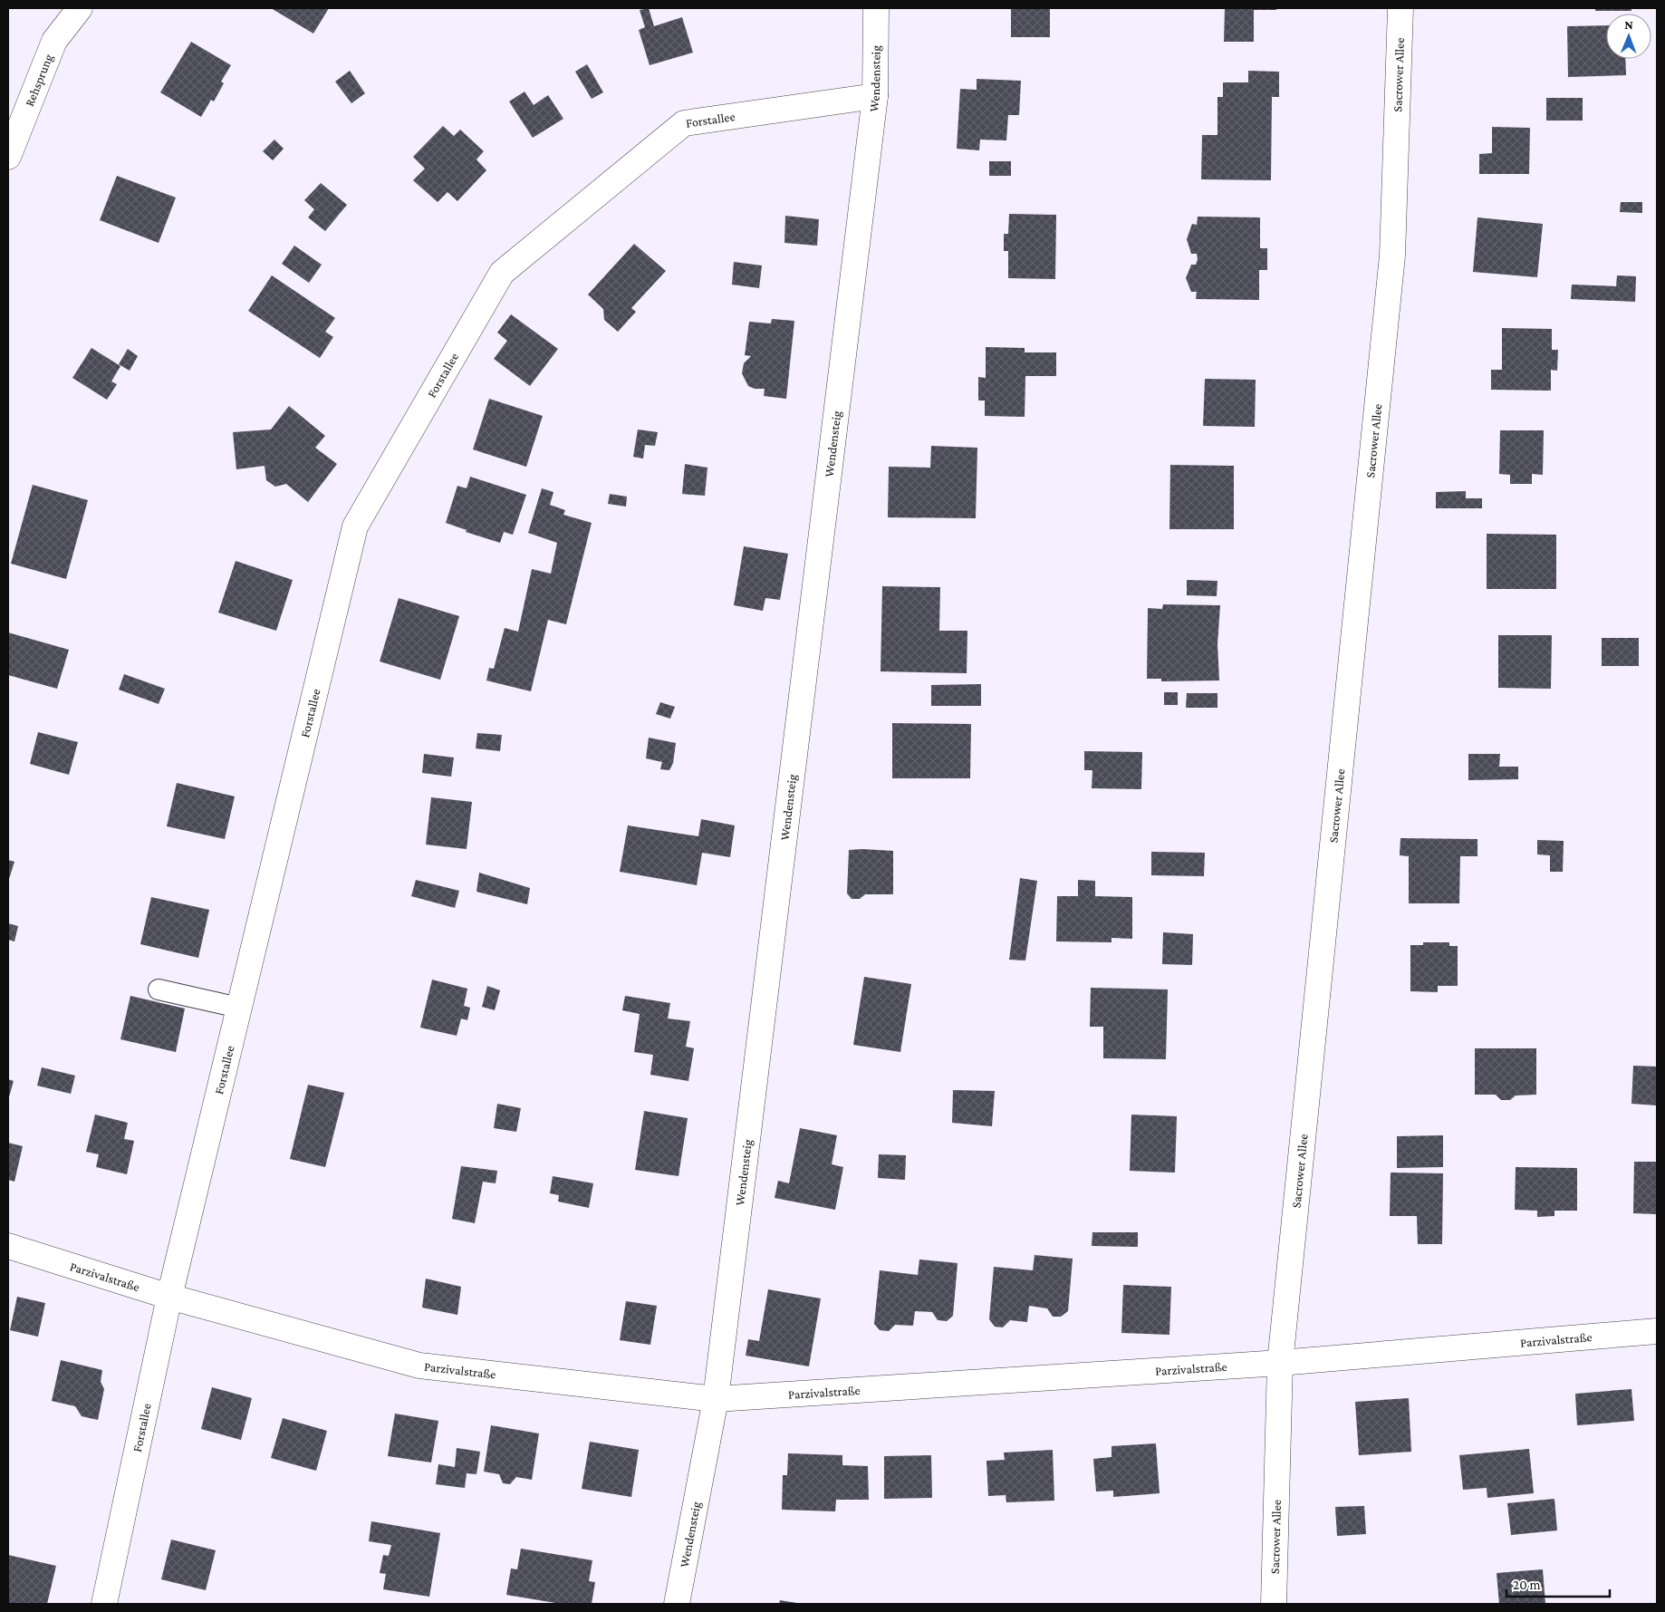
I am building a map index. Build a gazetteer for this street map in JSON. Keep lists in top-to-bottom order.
{
  "streets": {
    "street": [
      "Sacrower Allee",
      "Wendensteig",
      "Rehsprung",
      "Forstallee",
      "Parzivalstraße"
    ]
  },
  "crossings": [
    ["Sacrower Allee", "Parzivalstraße"],
    ["Wendensteig", "Forstallee"],
    ["Wendensteig", "Parzivalstraße"],
    ["Forstallee", "Parzivalstraße"]
  ],
  "scale_bar": "20 m",
  "north": "top"
}
